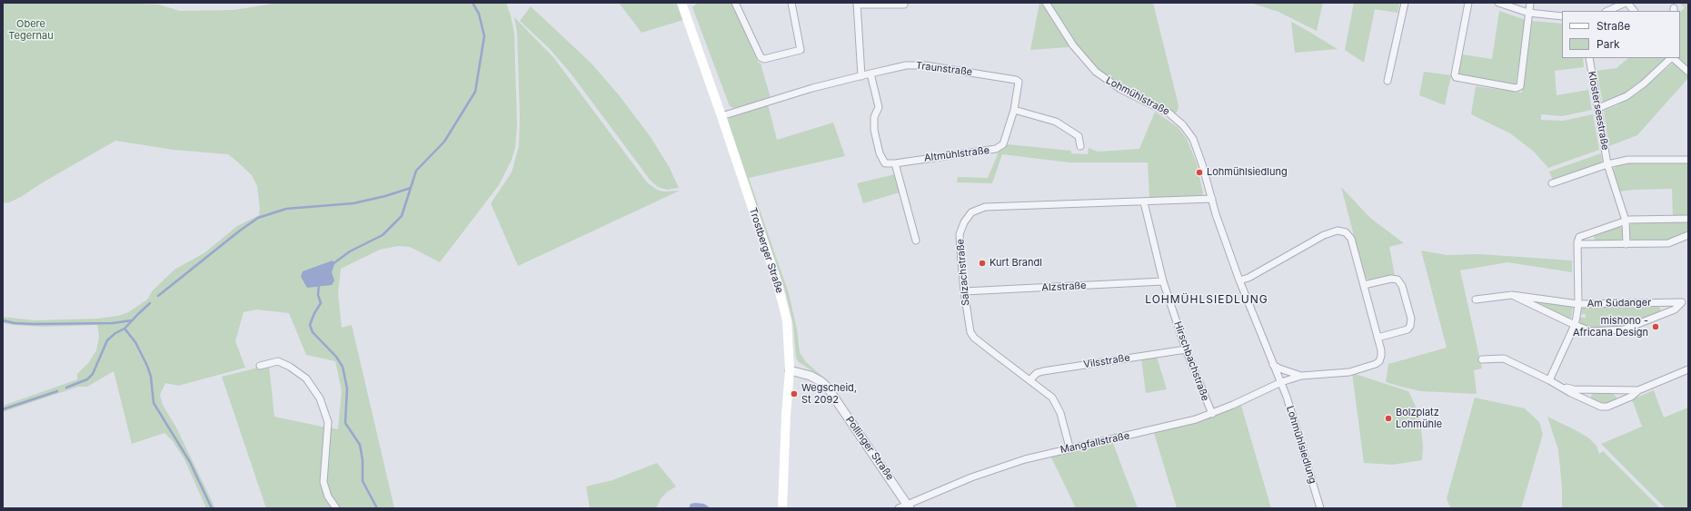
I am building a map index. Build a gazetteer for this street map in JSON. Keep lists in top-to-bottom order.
{
  "streets": {
    "main road": ["Trostberger Straße"],
    "street": [
      "Traunstraße",
      "Lohmühlstraße",
      "Klosterseestraße",
      "Altmühlstraße",
      "Salzachstraße",
      "Alzstraße",
      "Am Südanger",
      "Vilsstraße",
      "Hirschbachstraße",
      "Mangfallstraße",
      "Lohmühlsiedlung",
      "Pollinger Straße"
    ]
  },
  "crossings": [
    ["Traunstraße", "Altmühlstraße"],
    ["Traunstraße", "Trostberger Straße"],
    ["Lohmühlstraße", "Salzachstraße"],
    ["Lohmühlstraße", "Lohmühlsiedlung"],
    ["Trostberger Straße", "Pollinger Straße"],
    ["Salzachstraße", "Alzstraße"],
    ["Salzachstraße", "Vilsstraße"],
    ["Salzachstraße", "Hirschbachstraße"],
    ["Salzachstraße", "Mangfallstraße"],
    ["Salzachstraße", "Lohmühlsiedlung"],
    ["Alzstraße", "Hirschbachstraße"],
    ["Vilsstraße", "Hirschbachstraße"],
    ["Hirschbachstraße", "Mangfallstraße"],
    ["Mangfallstraße", "Lohmühlsiedlung"],
    ["Mangfallstraße", "Pollinger Straße"]
  ],
  "districts": ["LOHMÜHLSIEDLUNG"],
  "parks": ["Obere Tegernau"],
  "places": [
    "Lohmühlsiedlung",
    "Kurt Brandl",
    "mishono - Africana Design",
    "Wegscheid, St 2092",
    "Bolzplatz Lohmühle"
  ],
  "legend": ["Straße", "Park"]
}
